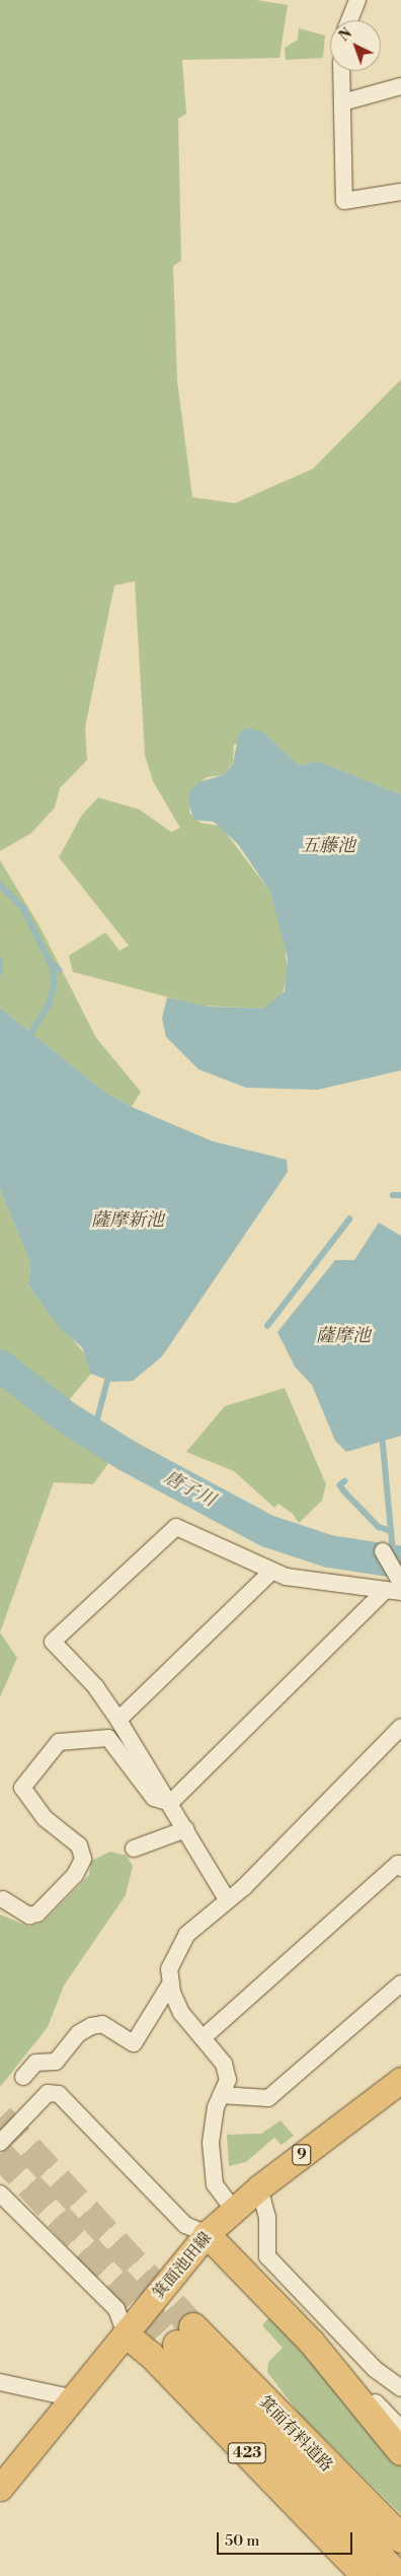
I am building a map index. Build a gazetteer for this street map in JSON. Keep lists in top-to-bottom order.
{
  "streets": {
    "highway": ["箕面有料道路", "423"],
    "main road": ["9", "箕面池田線"]
  },
  "crossings": [
    ["箕面池田線", "423"]
  ],
  "water": [
    "五藤池",
    "薩摩新池",
    "薩摩池",
    "唐子川"
  ],
  "scale_bar": "50 m",
  "north": "top left"
}
